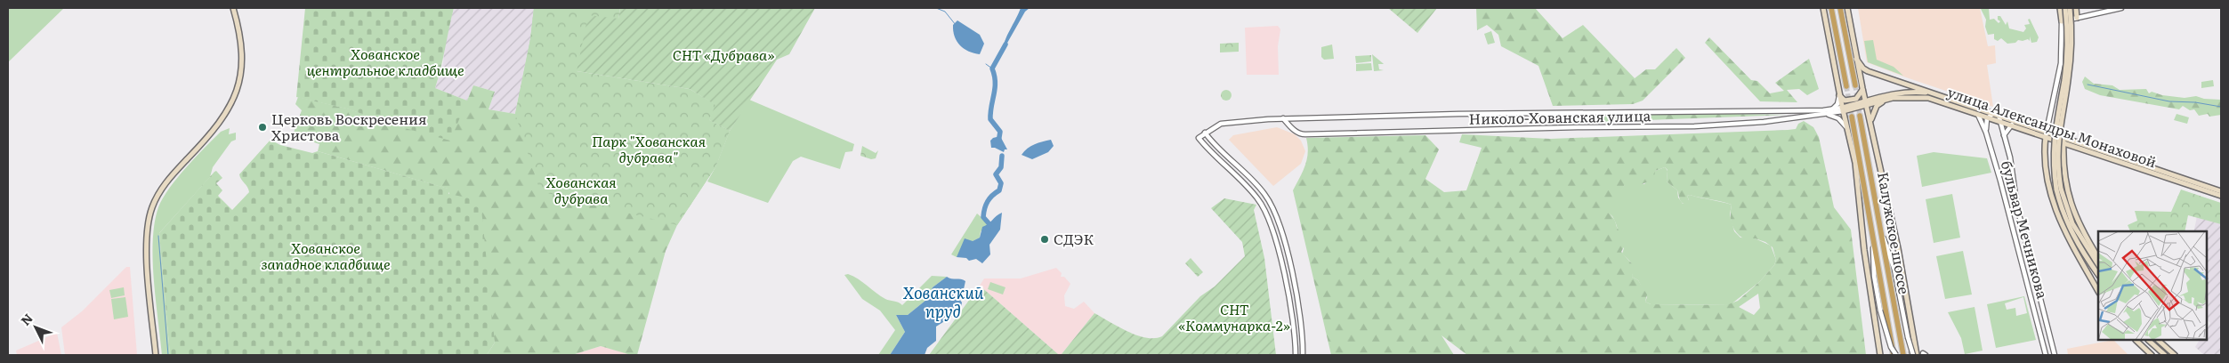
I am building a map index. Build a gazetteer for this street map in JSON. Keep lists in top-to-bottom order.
{
  "streets": {
    "highway": ["Калужское шоссе"],
    "main road": ["улица Александры Монаховой"],
    "street": ["Николо-Хованская улица", "бульвар Мечникова"]
  },
  "crossings": [
    ["улица Александры Монаховой", "бульвар Мечникова"]
  ],
  "water": ["Хованский пруд"],
  "parks": [
    "Хованское центральное кладбище",
    "СНТ «Дубрава»",
    "Парк \"Хованская дубрава\"",
    "Хованская дубрава",
    "Хованское западное кладбище",
    "СНТ «Коммунарка-2»"
  ],
  "places": ["Церковь Воскресения Христова", "СДЭК"],
  "north": "top left"
}
